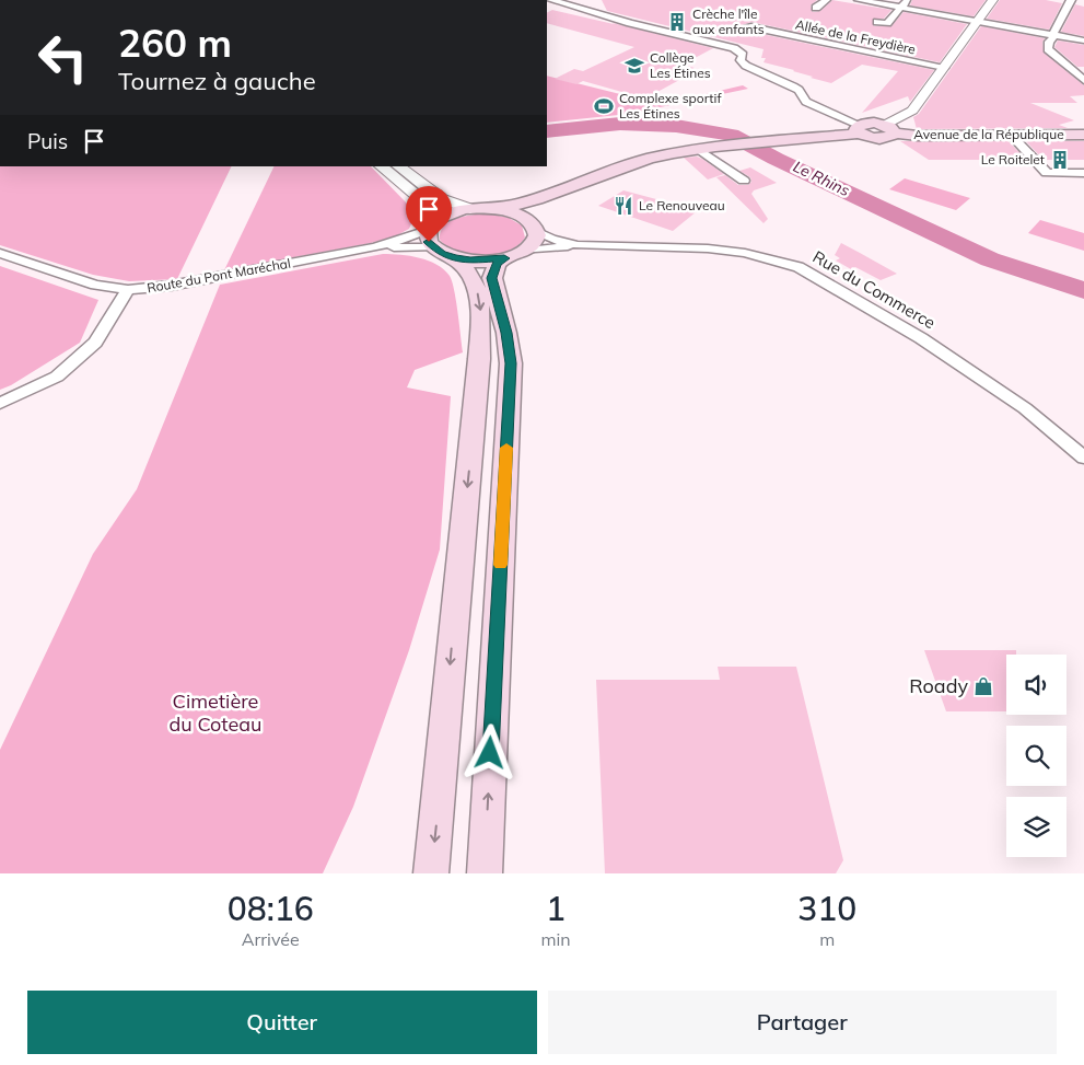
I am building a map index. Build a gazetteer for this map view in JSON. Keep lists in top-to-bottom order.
{
  "streets": {
    "main road": ["Avenue de la République"],
    "street": ["Allée de la Freydière", "Route du Pont Maréchal", "Rue du Commerce"]
  },
  "water": ["Le Rhins"],
  "parks": ["Cimetière du Coteau"],
  "places": {
    "building": ["Crèche l'île aux enfants", "Le Roitelet"],
    "school or university": ["Collège Les Étines"],
    "sports": ["Complexe sportif Les Étines"],
    "restaurant": ["Le Renouveau"],
    "shop": ["Roady"]
  },
  "page": {
    "turn": ["260 m", "Tournez à gauche"],
    "then": "Puis",
    "eta": [
      "08:16",
      "Arrivée",
      "1",
      "min",
      "310",
      "m"
    ],
    "buttons": ["Quitter", "Partager"]
  }
}
